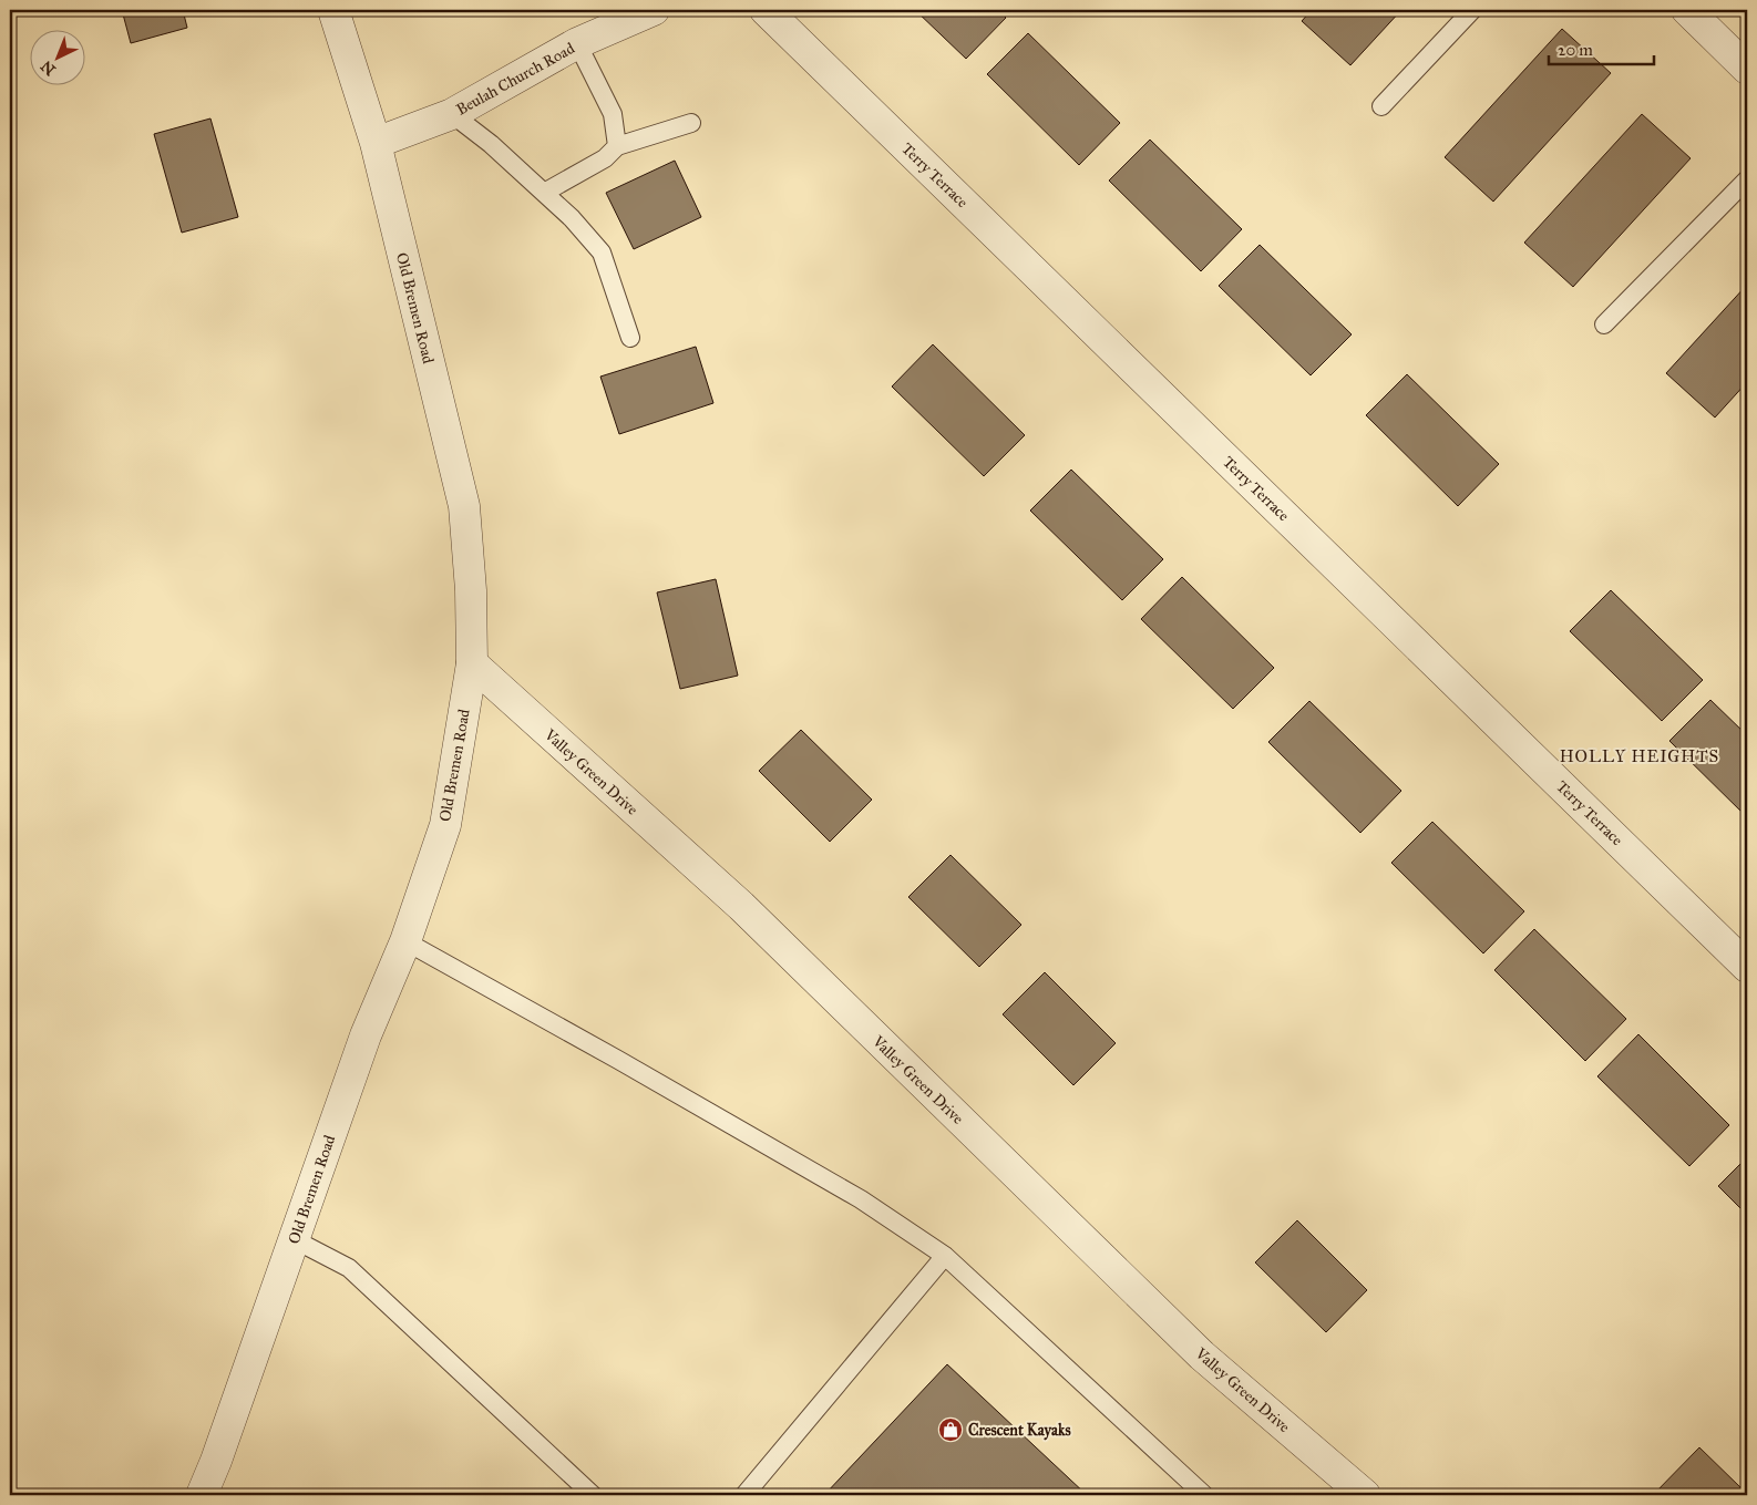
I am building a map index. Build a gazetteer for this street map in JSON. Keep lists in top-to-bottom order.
{
  "streets": {
    "street": [
      "Beulah Church Road",
      "Terry Terrace",
      "Old Bremen Road",
      "Valley Green Drive"
    ]
  },
  "crossings": [
    ["Beulah Church Road", "Old Bremen Road"],
    ["Old Bremen Road", "Valley Green Drive"]
  ],
  "districts": ["HOLLY HEIGHTS"],
  "places": {
    "shop": ["Crescent Kayaks"]
  },
  "scale_bar": "20 m",
  "north": "bottom left"
}
